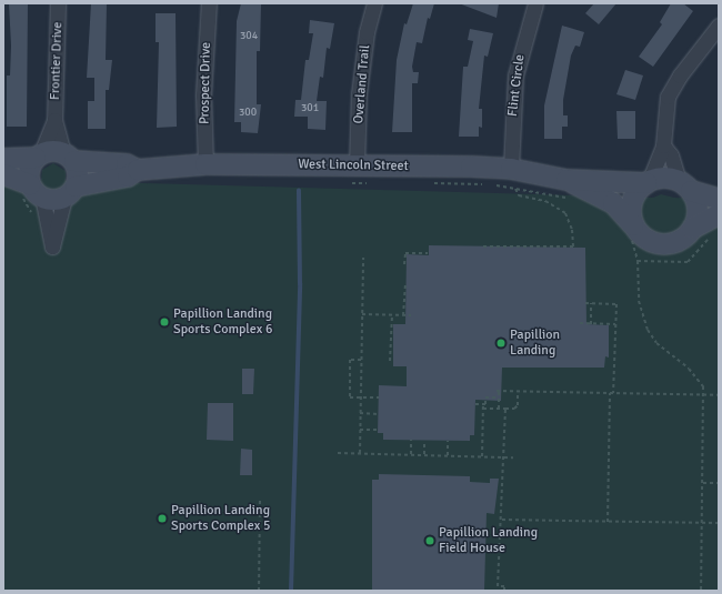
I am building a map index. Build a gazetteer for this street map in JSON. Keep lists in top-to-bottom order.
{
  "streets": {
    "street": [
      "Frontier Drive",
      "Prospect Drive",
      "Overland Trail",
      "Flint Circle",
      "West Lincoln Street"
    ]
  },
  "crossings": [
    ["Frontier Drive", "West Lincoln Street"],
    ["Prospect Drive", "West Lincoln Street"],
    ["Overland Trail", "West Lincoln Street"],
    ["Flint Circle", "West Lincoln Street"]
  ],
  "places": [
    "Papillion Landing Sports Complex 6",
    "Papillion Landing",
    "Papillion Landing Sports Complex 5",
    "Papillion Landing Field House"
  ],
  "house_numbers": ["304", "301", "300"]
}
